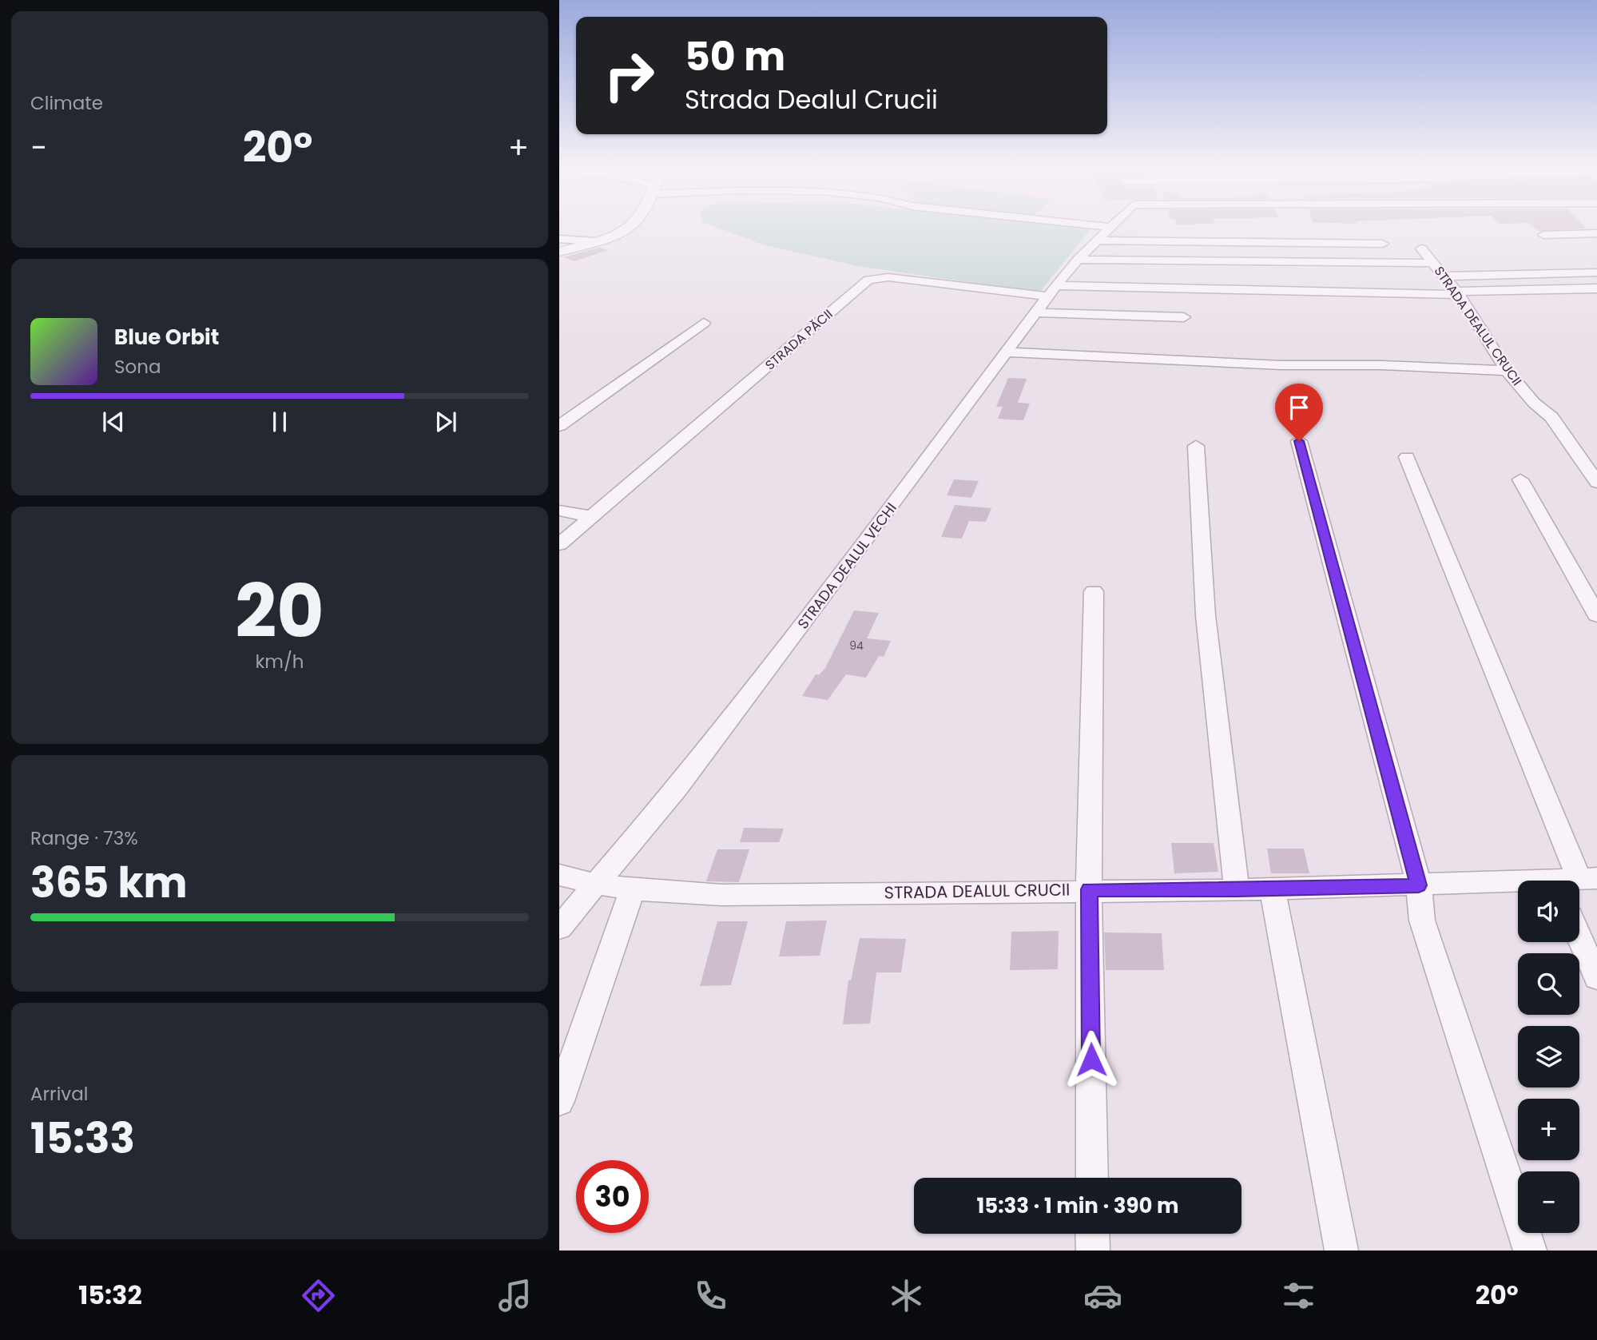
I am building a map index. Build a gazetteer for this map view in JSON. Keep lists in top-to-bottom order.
{
  "streets": {
    "street": ["STRADA DEALUL CRUCII", "STRADA PĂCII", "STRADA DEALUL VECHI"]
  },
  "crossings": [
    ["STRADA DEALUL CRUCII", "STRADA PĂCII"],
    ["STRADA DEALUL CRUCII", "STRADA DEALUL VECHI"],
    ["STRADA PĂCII", "STRADA DEALUL VECHI"]
  ],
  "house_numbers": ["94"],
  "page": {
    "tile": [
      "Climate",
      ["20", "km/h"],
      ["Range · 73%", "365 km"],
      ["Arrival", "15:33"]
    ],
    "turn": ["50 m", "Strada Dealul Crucii"],
    "heat": ["−", "20°", "+"],
    "song": ["Blue Orbit", "Sona"],
    "map_buttons": ["+", "−"],
    "limit": "30",
    "trip": "15:33 · 1 min · 390 m",
    "tabs": ["15:32", "20°"]
  }
}
